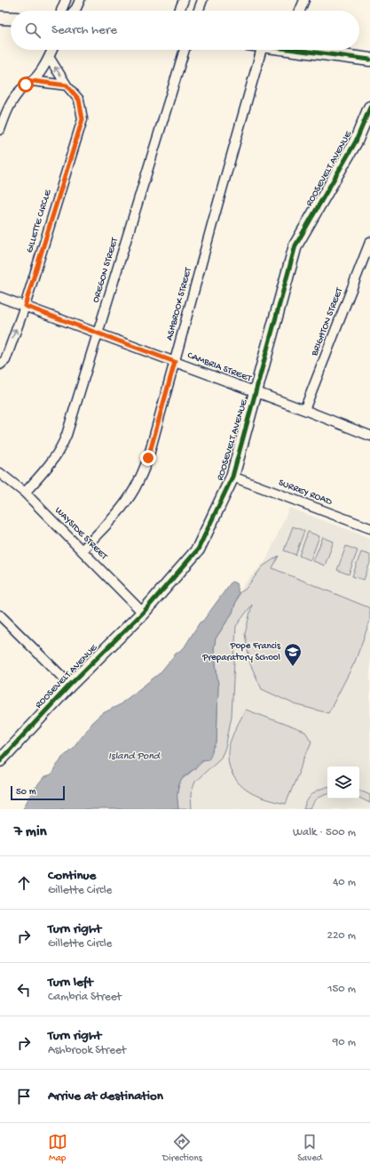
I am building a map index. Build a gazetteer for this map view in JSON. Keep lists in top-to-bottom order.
{
  "streets": {
    "street": [
      "ROOSEVELT AVENUE",
      "GILLETTE CIRCLE",
      "OREGON STREET",
      "ASHBROOK STREET",
      "BRIGHTON STREET",
      "CAMBRIA STREET",
      "SURREY ROAD",
      "WAYSIDE STREET"
    ]
  },
  "crossings": [
    ["ROOSEVELT AVENUE", "CAMBRIA STREET"],
    ["ROOSEVELT AVENUE", "SURREY ROAD"],
    ["ROOSEVELT AVENUE", "WAYSIDE STREET"],
    ["GILLETTE CIRCLE", "CAMBRIA STREET"],
    ["OREGON STREET", "CAMBRIA STREET"],
    ["OREGON STREET", "WAYSIDE STREET"],
    ["ASHBROOK STREET", "CAMBRIA STREET"],
    ["ASHBROOK STREET", "WAYSIDE STREET"],
    ["BRIGHTON STREET", "CAMBRIA STREET"]
  ],
  "water": ["Island Pond"],
  "places": {
    "school or university": ["Pope Francis Preparatory School"]
  },
  "scale_bar": "50 m",
  "page": {
    "search": "Search here",
    "scale": "50 m",
    "heading": ["7 min", "Walk · 500 m"],
    "list": [
      ["Continue", "Gillette Circle", "40 m"],
      ["Turn right", "Gillette Circle", "220 m"],
      ["Turn left", "Cambria Street", "150 m"],
      ["Turn right", "Ashbrook Street", "90 m"],
      "Arrive at destination"
    ],
    "nav": ["Map", "Directions", "Saved"]
  }
}
